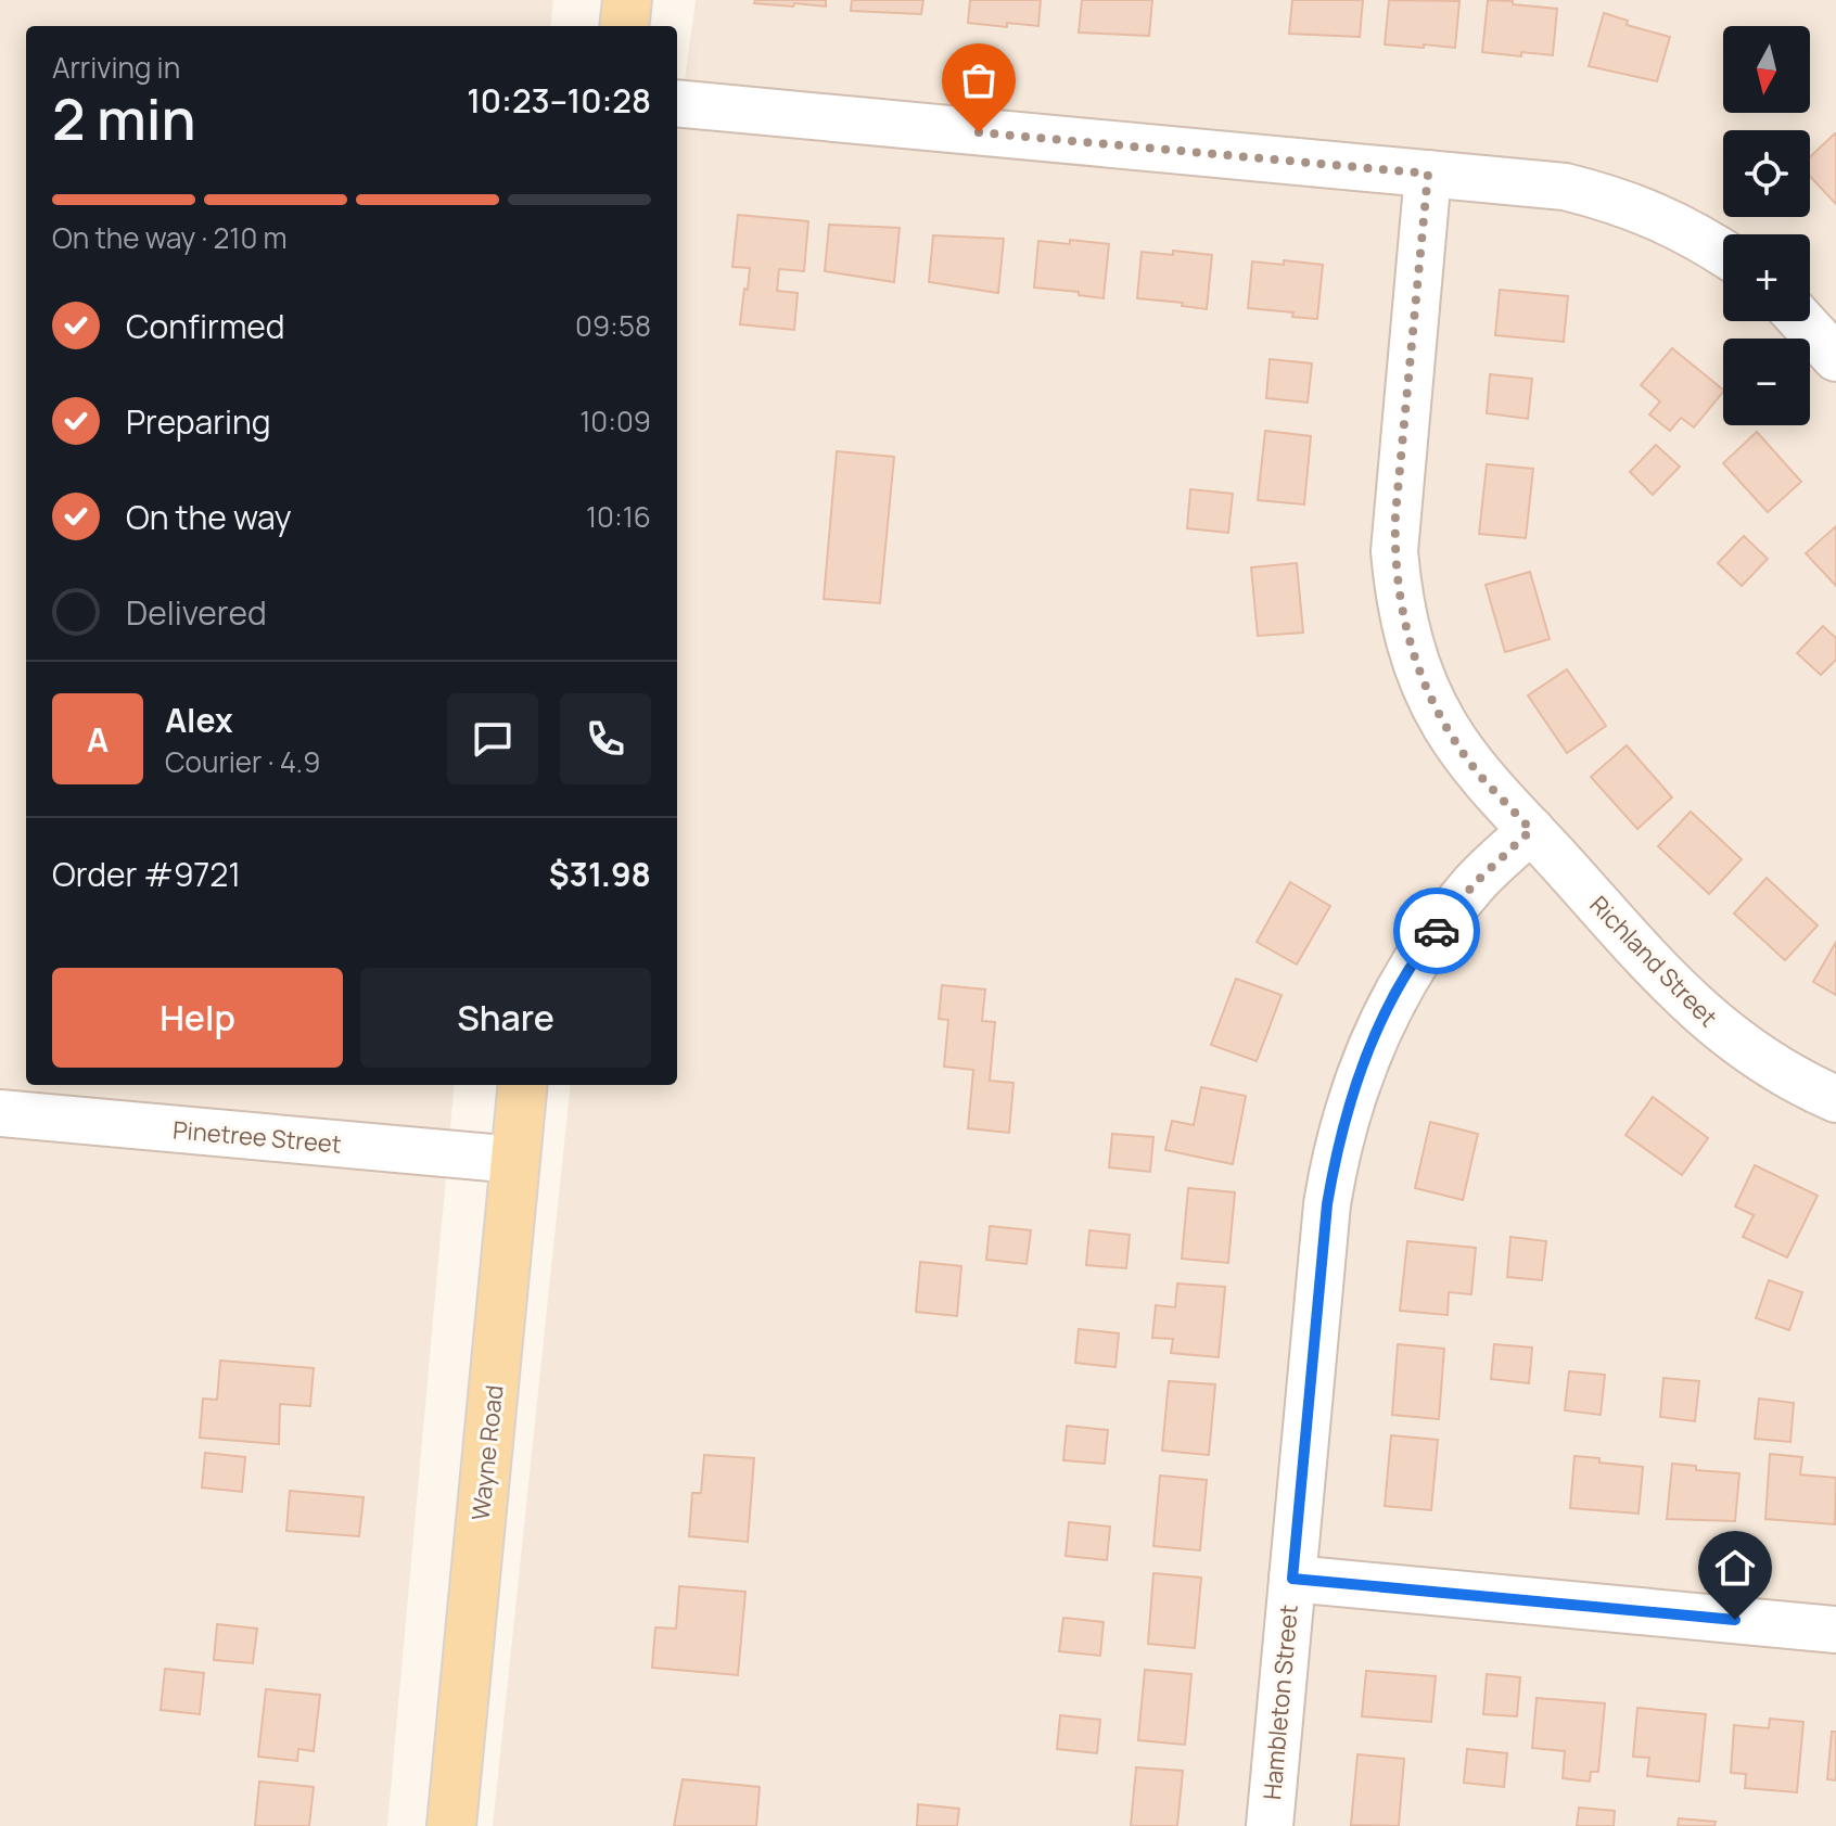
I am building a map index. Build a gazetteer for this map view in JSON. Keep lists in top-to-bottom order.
{
  "streets": {
    "main road": ["Wayne Road"],
    "street": ["Richland Street", "Pinetree Street", "Hambleton Street"]
  },
  "crossings": [
    ["Richland Street", "Hambleton Street"],
    ["Pinetree Street", "Wayne Road"]
  ],
  "north": "bottom",
  "page": {
    "map_buttons": ["+", "−"],
    "heading": ["2 min", "Arriving in", "10:23–10:28"],
    "panel": [
      "Alex",
      "Courier · 4.9",
      "Order #9721",
      "$31.98"
    ],
    "bar": "On the way · 210 m",
    "list": [
      ["Confirmed", "09:58"],
      ["Preparing", "10:09"],
      ["On the way", "10:16"],
      "Delivered"
    ],
    "round": "A",
    "buttons": ["Help", "Share"]
  }
}
